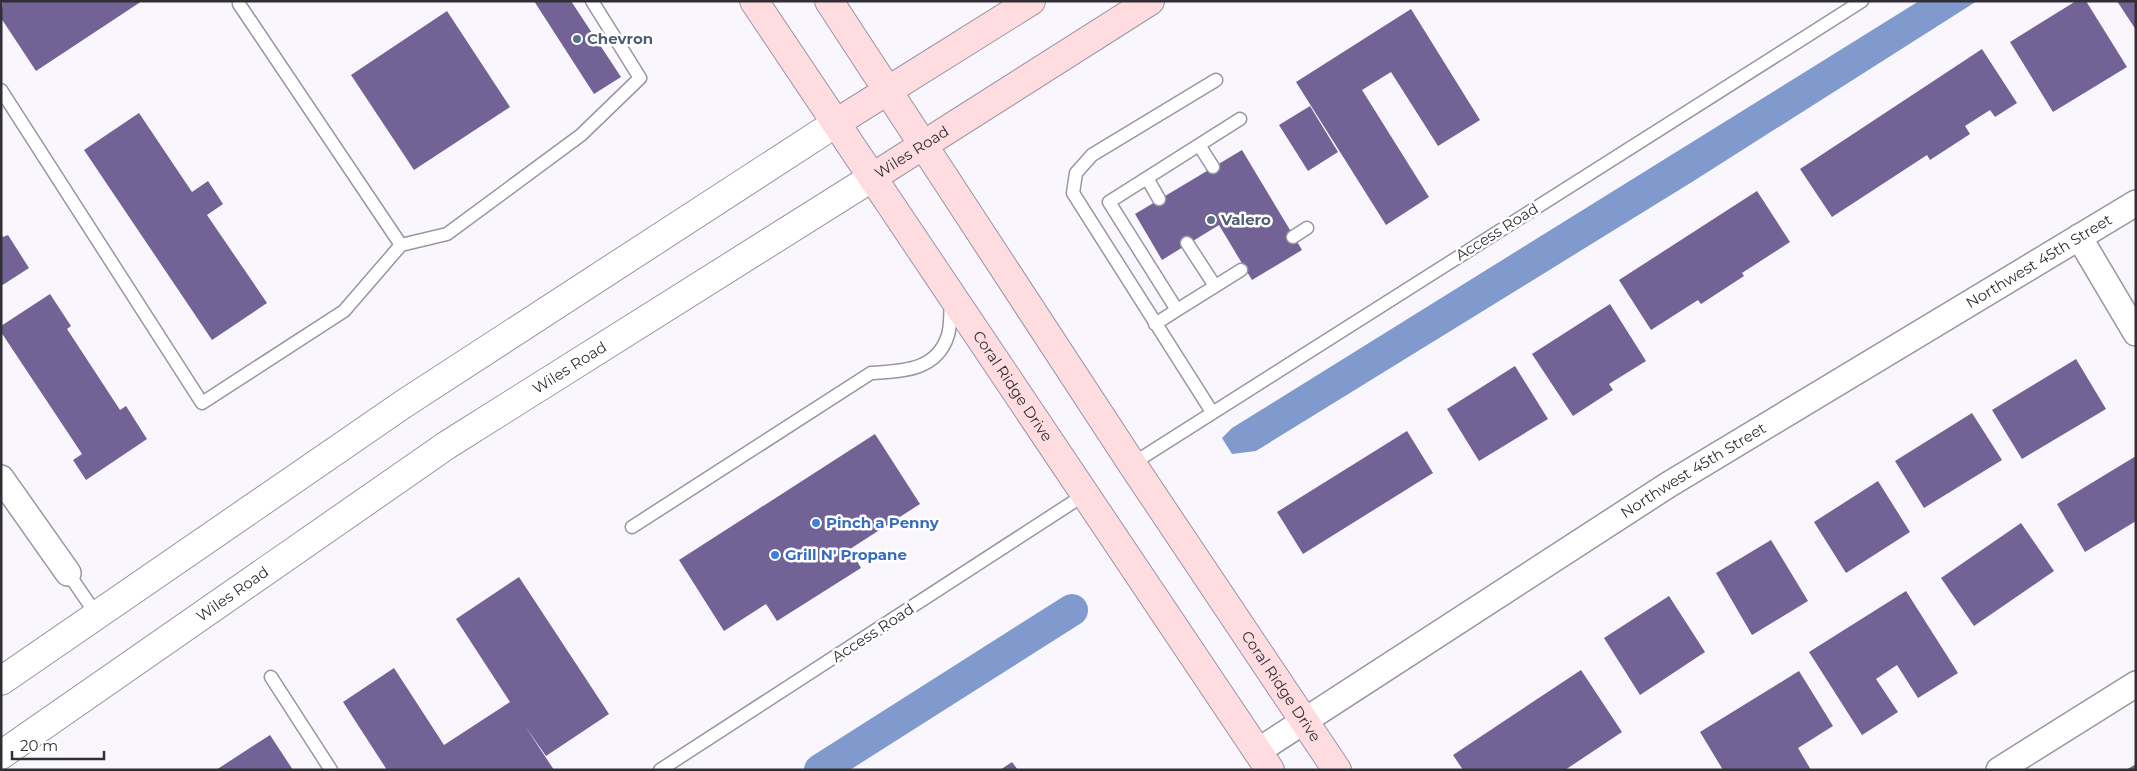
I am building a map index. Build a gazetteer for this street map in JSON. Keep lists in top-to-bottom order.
{
  "streets": {
    "main road": ["Wiles Road", "Coral Ridge Drive"],
    "street": ["Northwest 45th Street"],
    "lane": ["Access Road"]
  },
  "crossings": [
    ["Wiles Road", "Coral Ridge Drive"],
    ["Access Road", "Coral Ridge Drive"],
    ["Northwest 45th Street", "Coral Ridge Drive"]
  ],
  "places": [
    "Chevron",
    "Valero",
    "Pinch a Penny",
    "Grill N' Propane"
  ],
  "scale_bar": "20 m"
}
